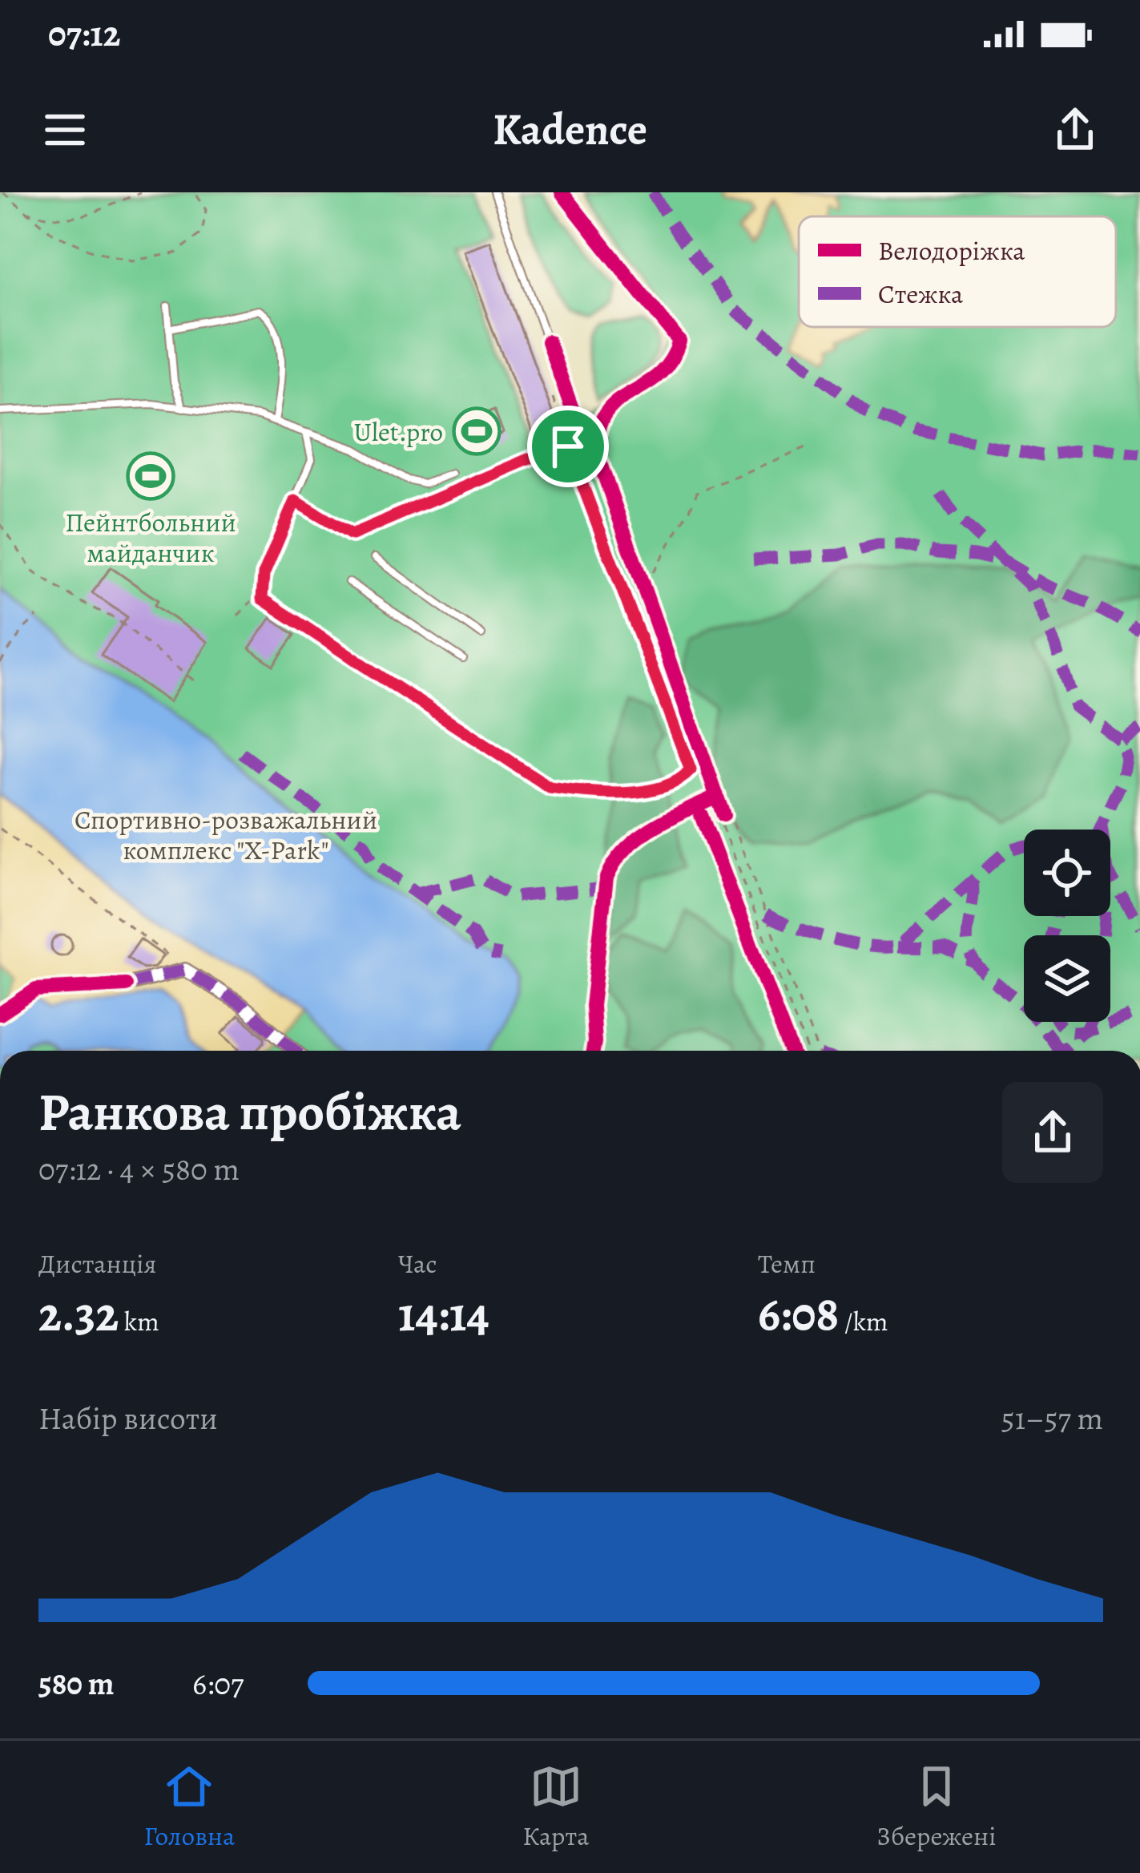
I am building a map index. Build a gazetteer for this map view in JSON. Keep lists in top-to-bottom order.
{
  "parks": ["Спортивно-розважальний комплекс \"Х-Park\""],
  "places": {
    "sports": ["Ulet.pro", "Пейнтбольний майданчик"]
  },
  "legend": ["Велодоріжка", "Стежка"],
  "page": {
    "status": "07:12",
    "header": "Kadence",
    "heading": ["Ранкова пробіжка", "07:12 · 4 × 580 m"],
    "stats": [
      ["Дистанція", "2.32 km"],
      ["Час", "14:14"],
      ["Темп", "6:08 /km"]
    ],
    "chart": ["Набір висоти", "51–57 m"],
    "list": [
      {
        "name": "580 m",
        "note": "6:07"
      }
    ],
    "tabs": ["Головна", "Карта", "Збережені"]
  }
}
